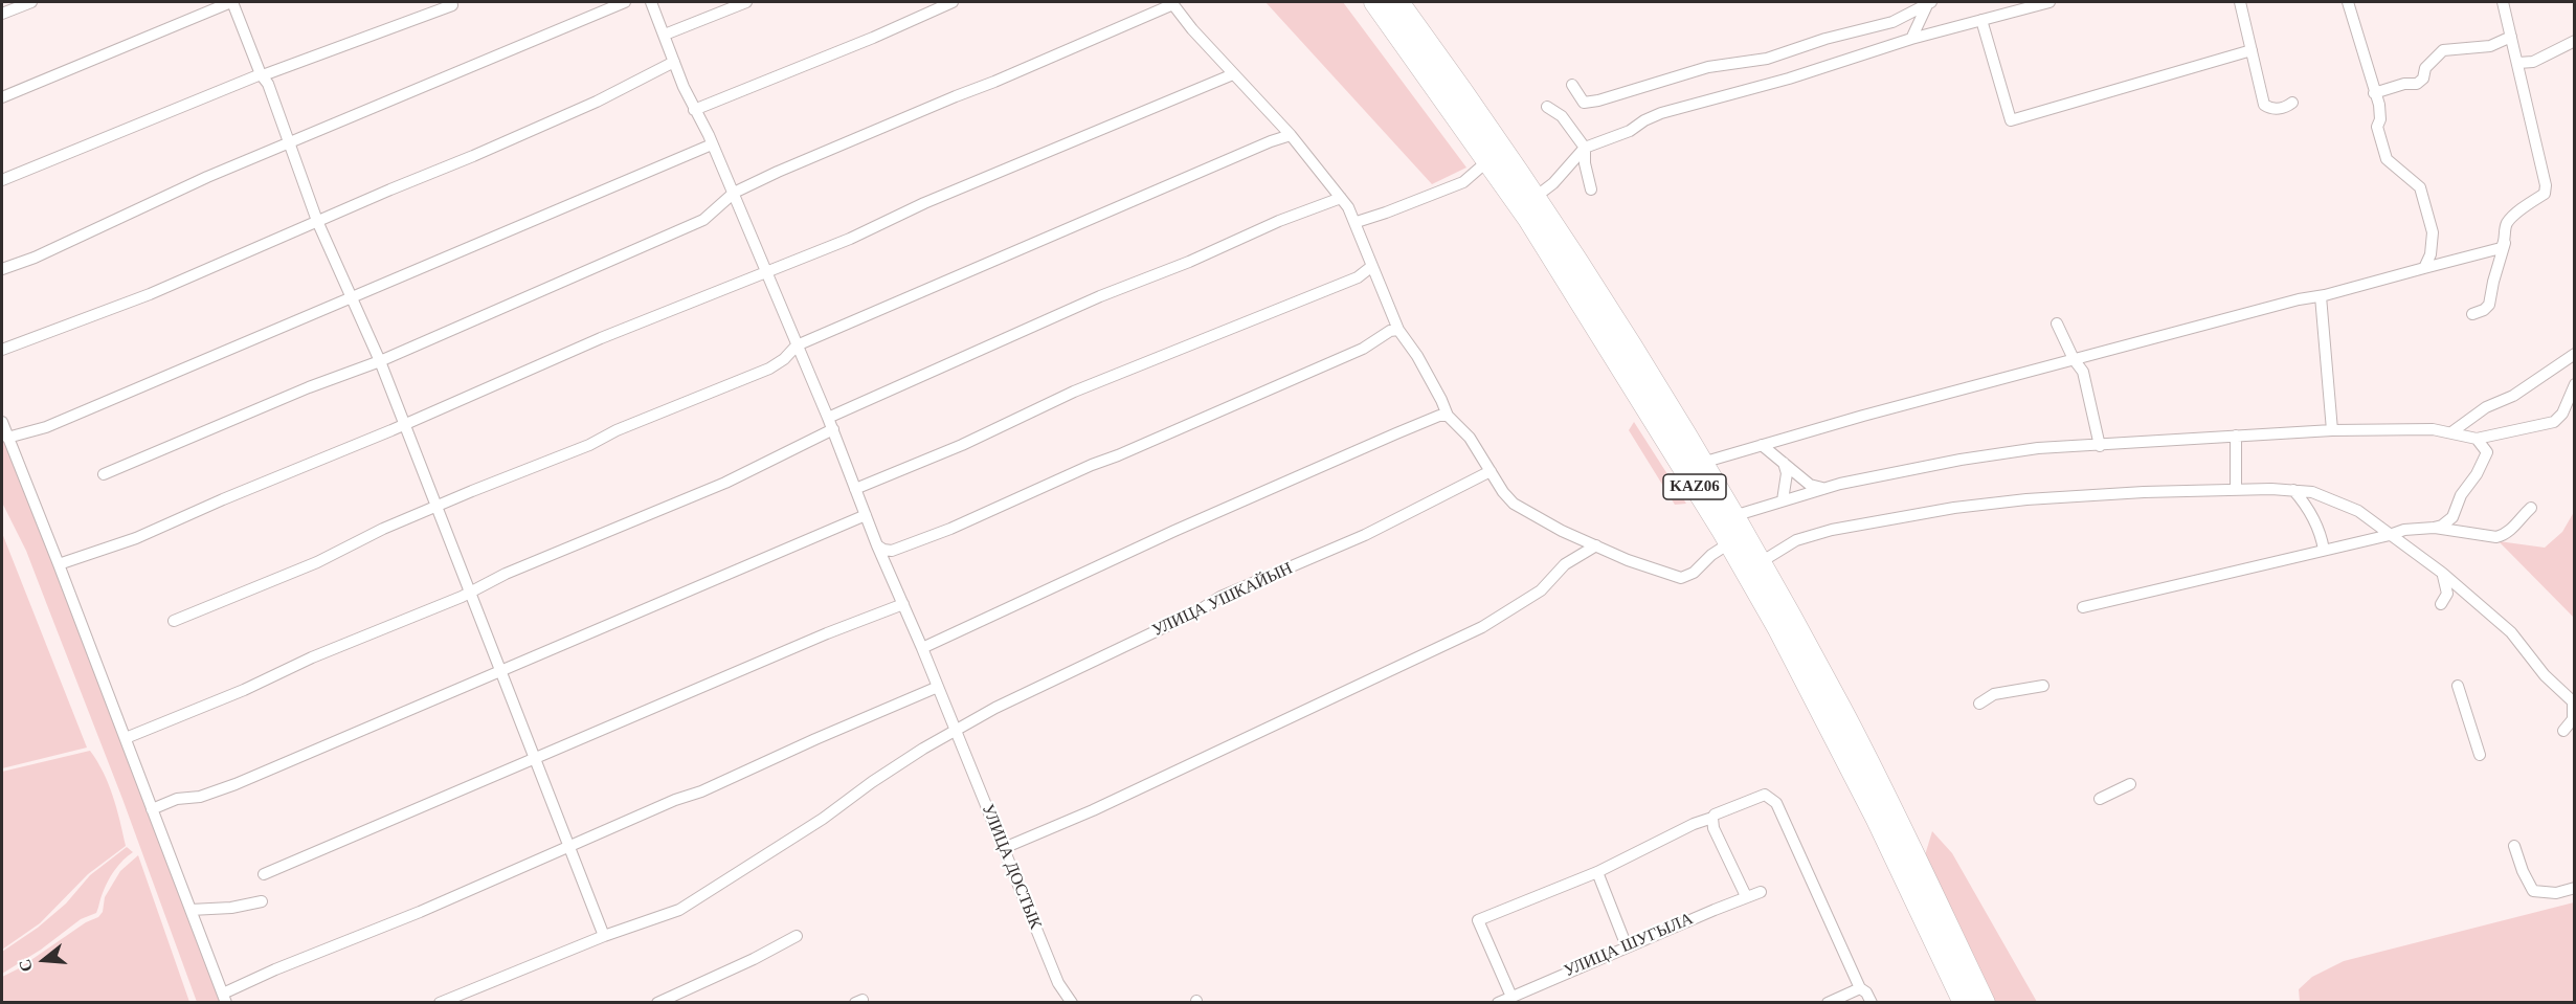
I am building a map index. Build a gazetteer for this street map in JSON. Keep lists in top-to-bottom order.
{
  "streets": {
    "highway": ["KАZ06"],
    "street": ["УЛИЦА УШКАЙЫН", "УЛИЦА ДОСТЫК", "УЛИЦА ШУГЫЛА"]
  },
  "crossings": [
    ["УЛИЦА УШКАЙЫН", "УЛИЦА ДОСТЫК"]
  ],
  "north": "left"
}
